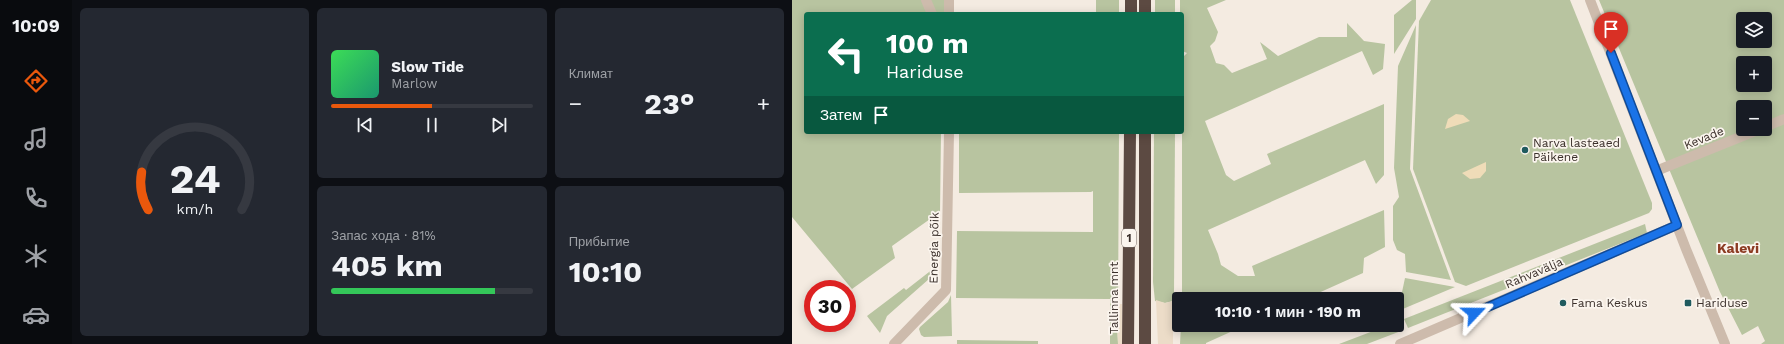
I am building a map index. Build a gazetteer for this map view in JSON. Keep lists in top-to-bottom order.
{
  "streets": {
    "highway": ["1", "Tallinna mnt"],
    "street": ["Kevade", "Energia põik", "Rahvavälja"]
  },
  "districts": ["Kalevi"],
  "places": {
    "other": ["Narva lasteaed Päikene", "Fama Keskus"],
    "transit": ["Hariduse"]
  },
  "page": {
    "tabs": "10:09",
    "tile": [
      "Климат",
      ["Запас хода · 81%", "405 km"],
      ["Прибытие", "10:10"]
    ],
    "map_buttons": ["+", "−"],
    "turn": ["100 m", "Hariduse"],
    "song": ["Slow Tide", "Marlow"],
    "heat": ["−", "23°", "+"],
    "then": "Затем",
    "limit": "30",
    "trip": "10:10 · 1 мин · 190 m",
    "gauge": ["24", "km/h"]
  }
}
